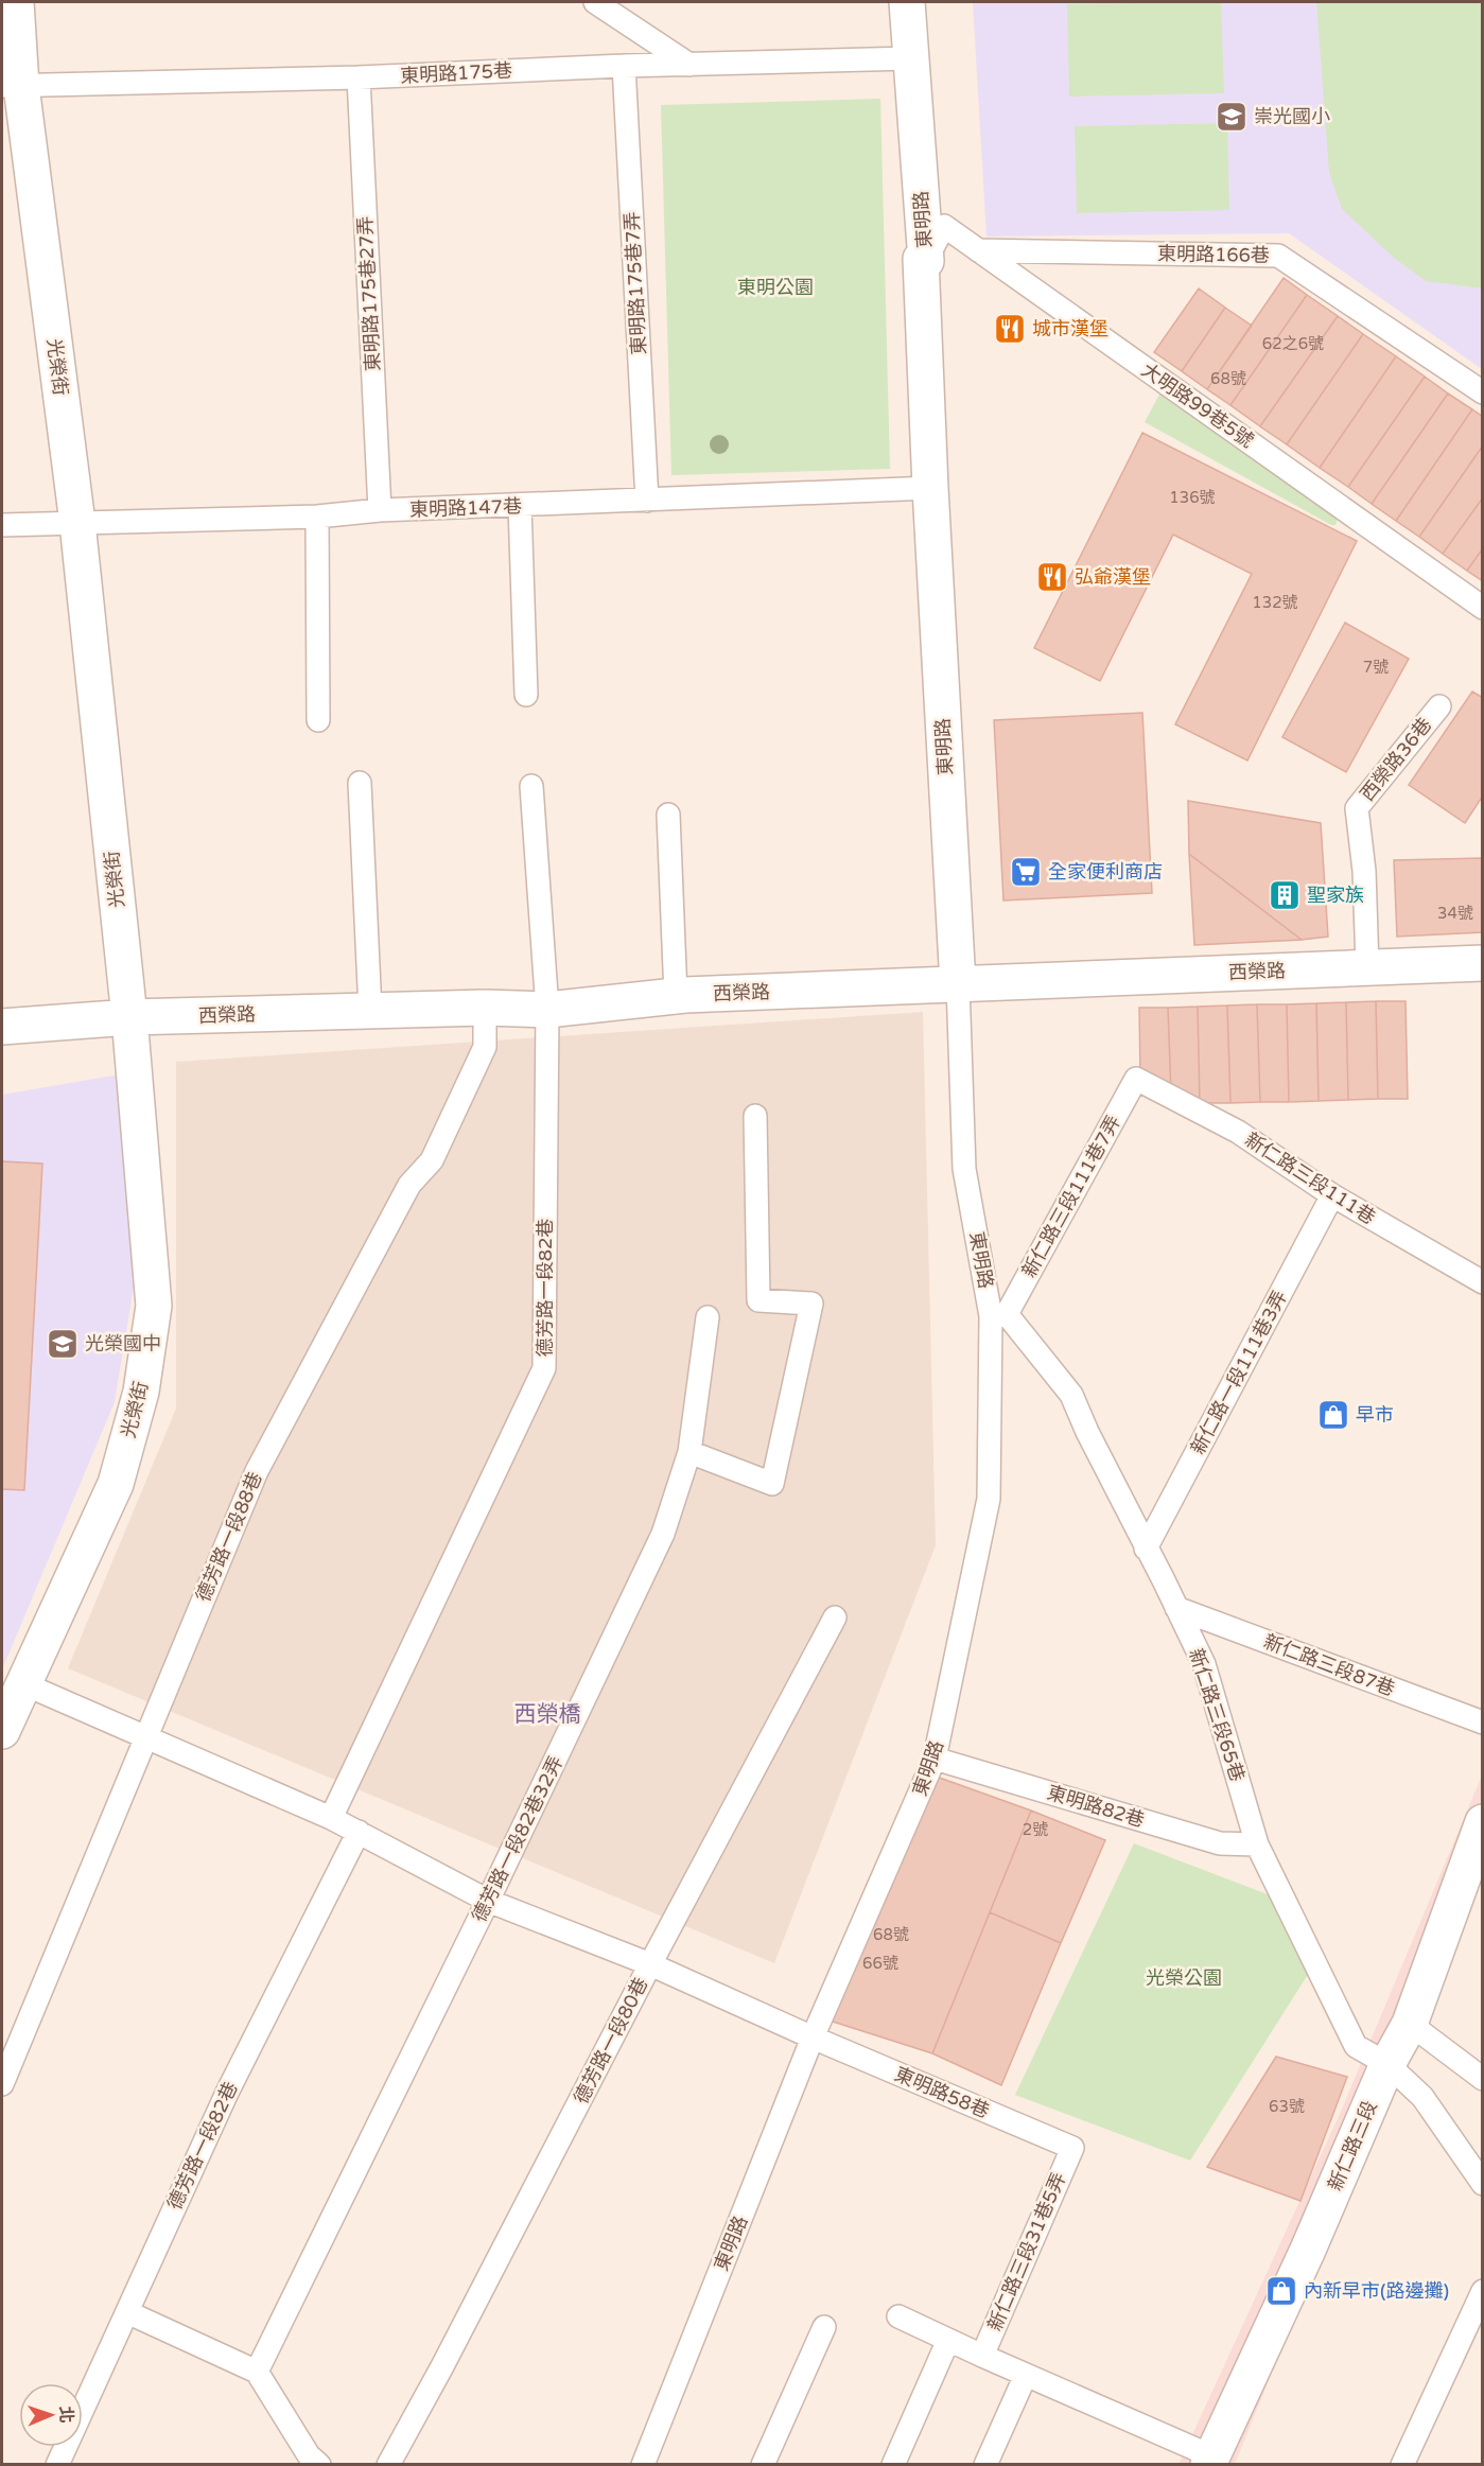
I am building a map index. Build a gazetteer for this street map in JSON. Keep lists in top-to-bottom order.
{
  "streets": {
    "street": [
      "東明路",
      "光榮街",
      "西榮路",
      "新仁路三段"
    ],
    "lane": [
      "東明路175巷",
      "東明路166巷",
      "東明路175巷7弄",
      "東明路175巷27弄",
      "大明路99巷5號",
      "東明路147巷",
      "西榮路36巷",
      "新仁路三段111巷",
      "新仁路三段111巷7弄",
      "德芳路一段82巷",
      "新仁路一段111巷3弄",
      "德芳路一段88巷",
      "新仁路三段87巷",
      "新仁路三段65巷",
      "東明路82巷",
      "德芳路一段82巷32弄",
      "德芳路一段80巷",
      "東明路58巷",
      "新仁路三段31巷5弄"
    ]
  },
  "crossings": [
    ["東明路175巷", "東明路"],
    ["東明路175巷", "東明路175巷7弄"],
    ["東明路175巷", "東明路175巷27弄"],
    ["東明路175巷", "光榮街"],
    ["東明路", "大明路99巷5號"],
    ["東明路", "東明路147巷"],
    ["東明路", "西榮路"],
    ["東明路", "新仁路三段111巷7弄"],
    ["東明路", "新仁路三段65巷"],
    ["東明路", "東明路82巷"],
    ["東明路", "東明路58巷"],
    ["東明路166巷", "大明路99巷5號"],
    ["東明路175巷7弄", "東明路147巷"],
    ["東明路175巷27弄", "東明路147巷"],
    ["光榮街", "東明路147巷"],
    ["光榮街", "西榮路"],
    ["光榮街", "東明路58巷"],
    ["西榮路36巷", "西榮路"],
    ["西榮路", "德芳路一段82巷"],
    ["西榮路", "德芳路一段88巷"],
    ["新仁路三段111巷", "新仁路三段111巷7弄"],
    ["新仁路三段111巷", "新仁路一段111巷3弄"],
    ["新仁路三段111巷7弄", "新仁路三段65巷"],
    ["德芳路一段82巷", "東明路58巷"],
    ["新仁路一段111巷3弄", "新仁路三段65巷"],
    ["德芳路一段88巷", "東明路58巷"],
    ["新仁路三段87巷", "新仁路三段65巷"],
    ["新仁路三段65巷", "東明路82巷"],
    ["新仁路三段65巷", "新仁路三段"],
    ["德芳路一段82巷32弄", "東明路58巷"],
    ["德芳路一段80巷", "東明路58巷"],
    ["東明路58巷", "新仁路三段31巷5弄"]
  ],
  "districts": ["西榮橋"],
  "parks": ["東明公園", "光榮公園"],
  "places": {
    "school or university": ["崇光國小", "光榮國中"],
    "restaurant": ["城市漢堡", "弘爺漢堡"],
    "supermarket": ["全家便利商店"],
    "building": ["聖家族"],
    "shop": ["早市", "內新早市(路邊攤)"]
  },
  "house_numbers": [
    "62之6號",
    "68號",
    "136號",
    "132號",
    "7號",
    "34號",
    "2號",
    "68號",
    "66號",
    "63號"
  ],
  "north": "right"
}
